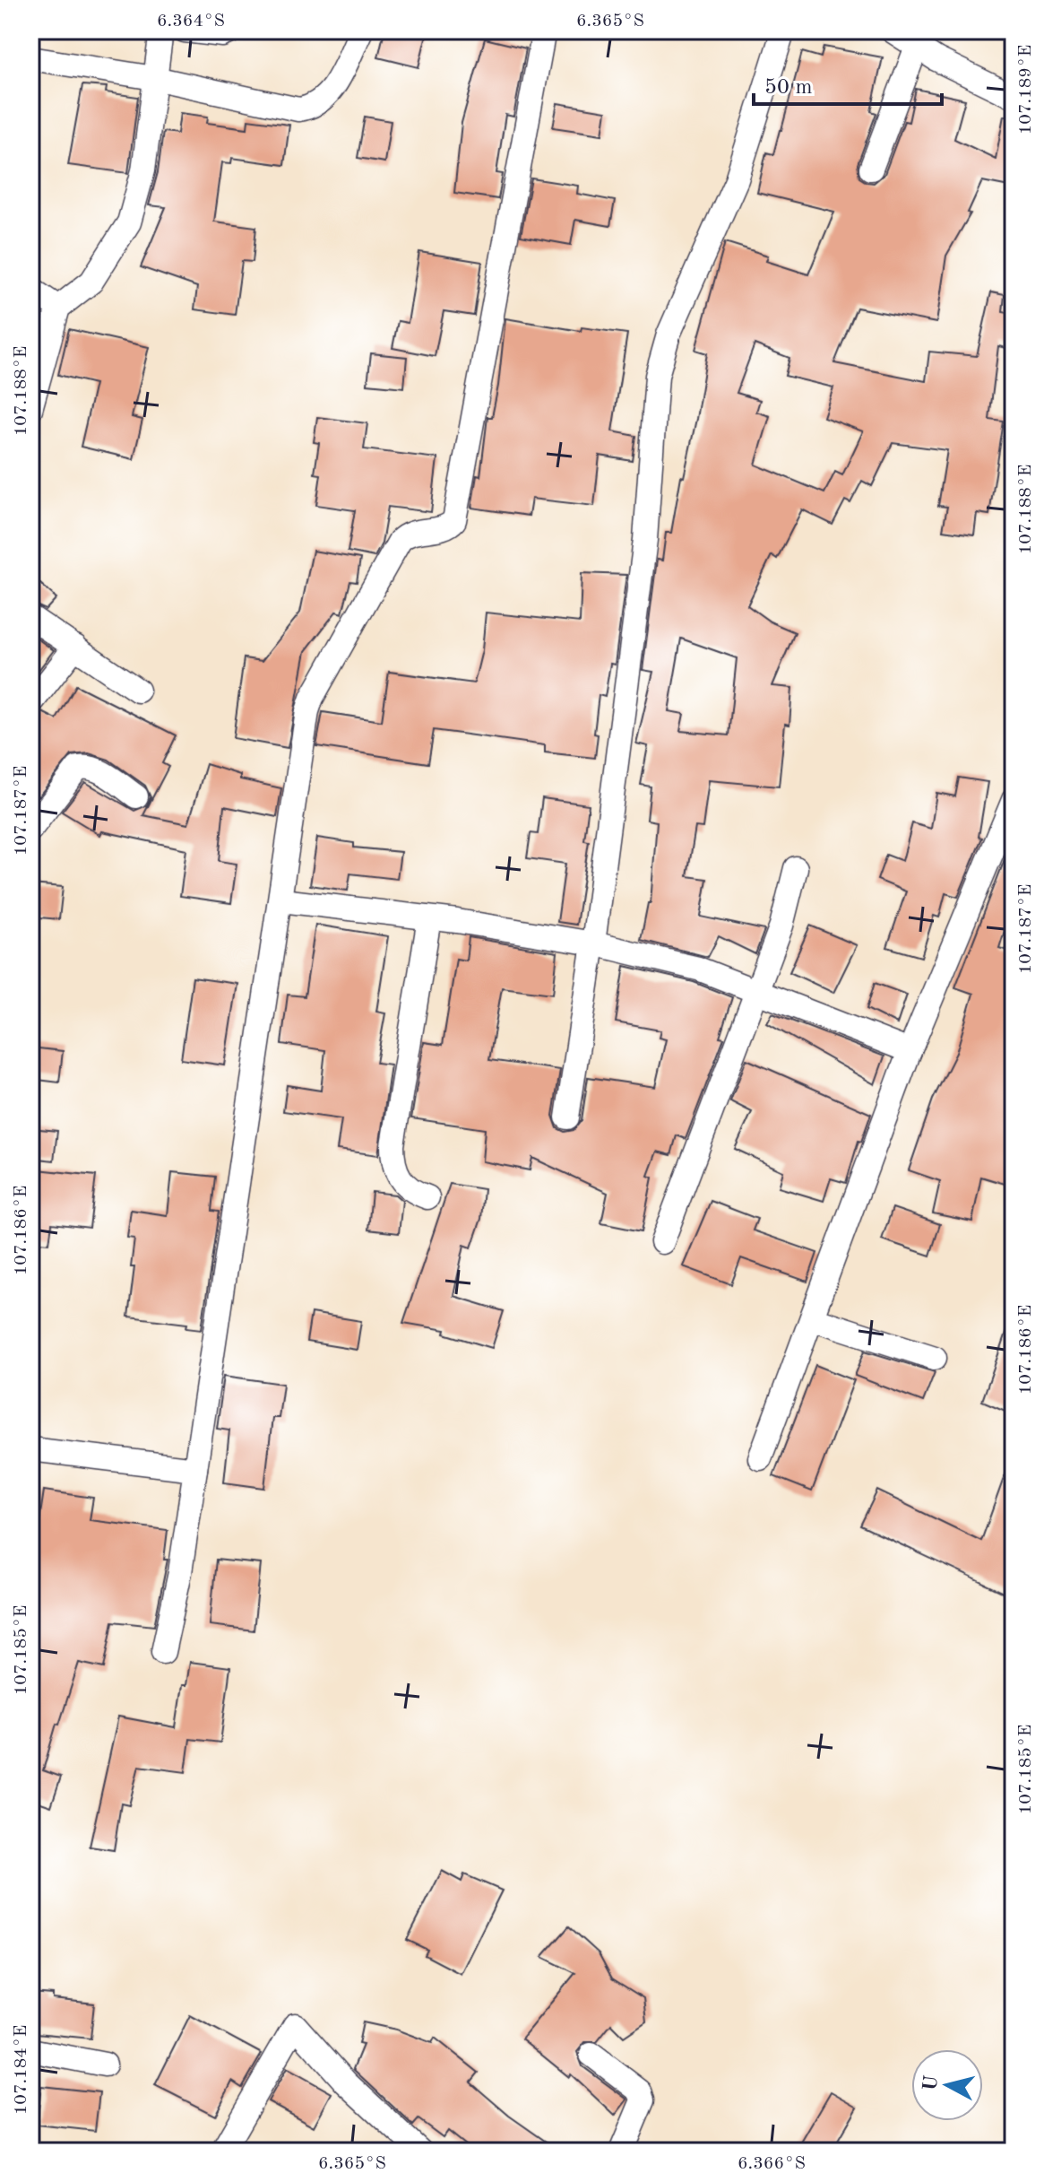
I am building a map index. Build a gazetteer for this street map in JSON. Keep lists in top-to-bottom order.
{
  "scale_bar": "50 m",
  "north": "left",
  "coordinates": [
    "6.364°S",
    "6.365°S",
    "107.189°E",
    "107.188°E",
    "107.187°E",
    "107.186°E",
    "107.185°E",
    "107.184°E",
    "6.366°S"
  ]
}
